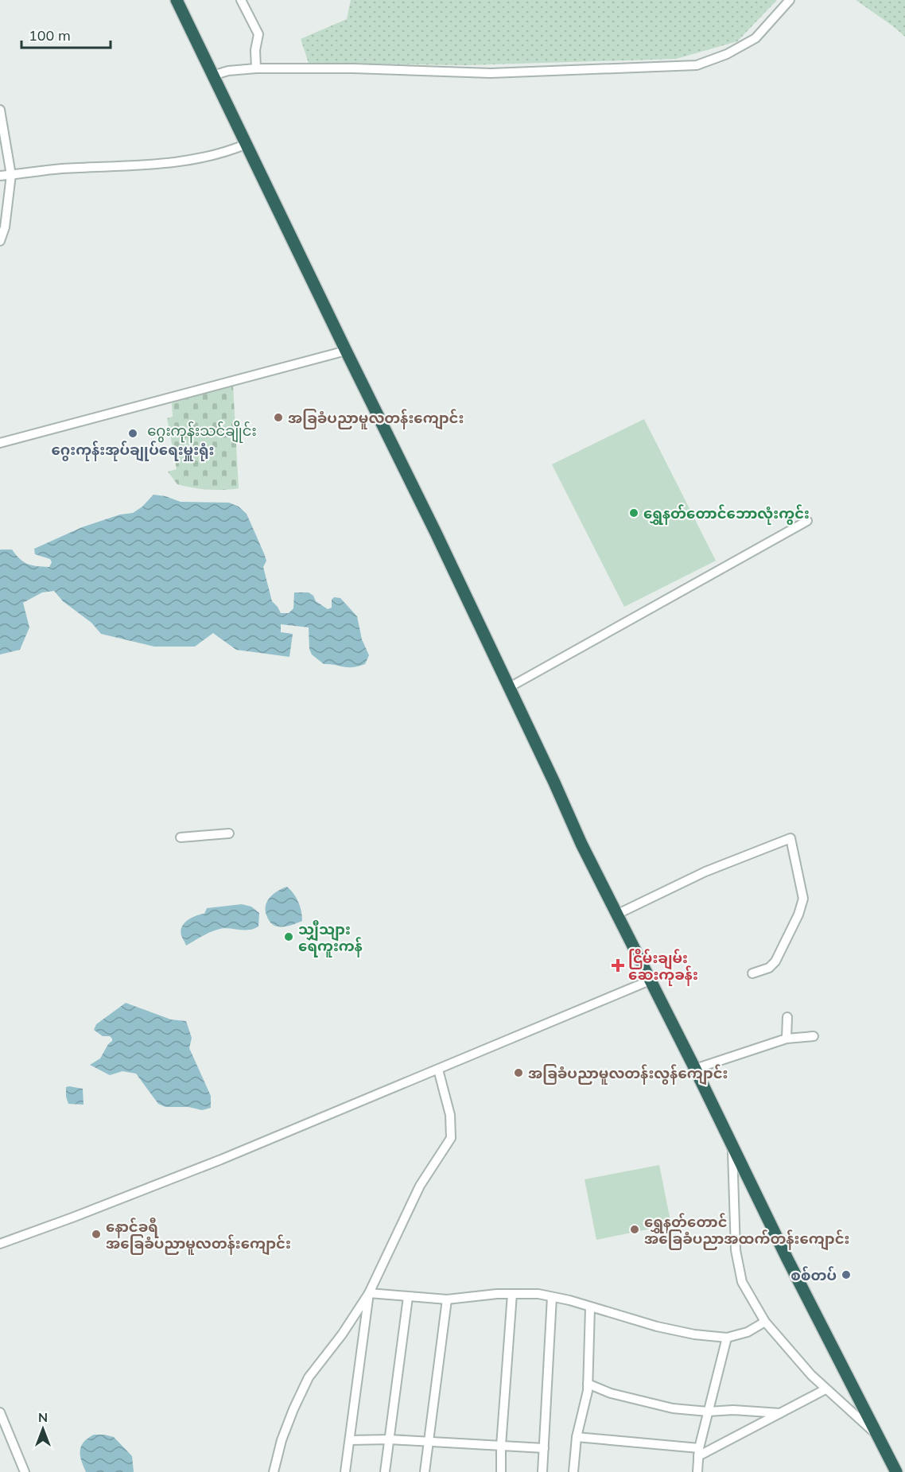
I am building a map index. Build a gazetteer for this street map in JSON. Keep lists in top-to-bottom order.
{
  "parks": ["ဂွေးကုန်းသင်ချိုင်း"],
  "places": {
    "other": [
      "အခြခံပညာမူလတန်းကျောင်း",
      "ဂွေးကုန်းအုပ်ချုပ်ရေးမှူးရုံး",
      "ရွှေနတ်တောင်ဘောလုံးကွင်း",
      "သျှီသျား ရေကူးကန်",
      "အခြခံပညာမူလတန်းလွန်ကျောင်း",
      "ရွှေနတ်တောင် အခြေခံပညာအထက်တန်းကျောင်း",
      "နောင်ခရီ အခြေခံပညာမူလတန်းကျောင်း",
      "စစ်တပ်"
    ],
    "health": ["ငြိမ်းချမ်း ဆေးကုခန်း"]
  },
  "scale_bar": "100 m",
  "north": "top"
}
